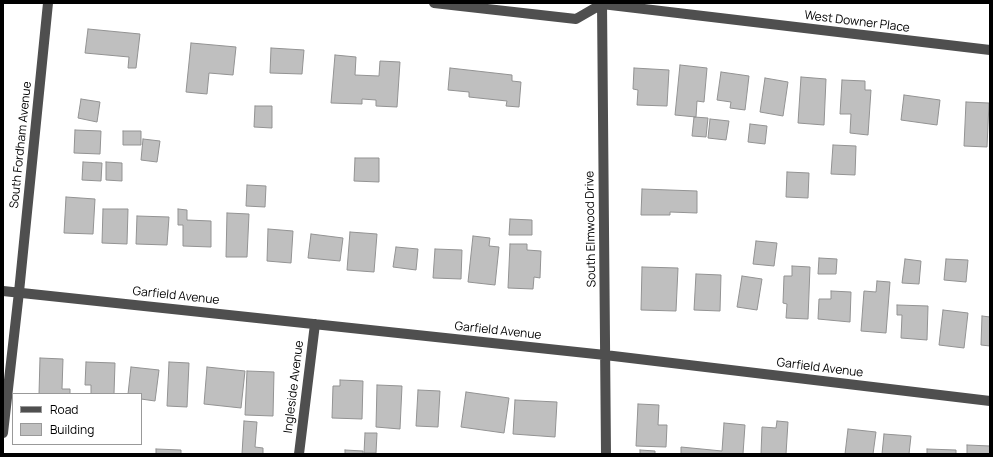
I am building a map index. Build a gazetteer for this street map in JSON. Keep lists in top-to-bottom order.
{
  "streets": {
    "street": [
      "West Downer Place",
      "South Fordham Avenue",
      "South Elmwood Drive",
      "Garfield Avenue",
      "Ingleside Avenue"
    ]
  },
  "crossings": [
    ["West Downer Place", "South Elmwood Drive"],
    ["South Fordham Avenue", "Garfield Avenue"],
    ["South Elmwood Drive", "Garfield Avenue"],
    ["Garfield Avenue", "Ingleside Avenue"]
  ],
  "legend": ["Road", "Building"]
}
